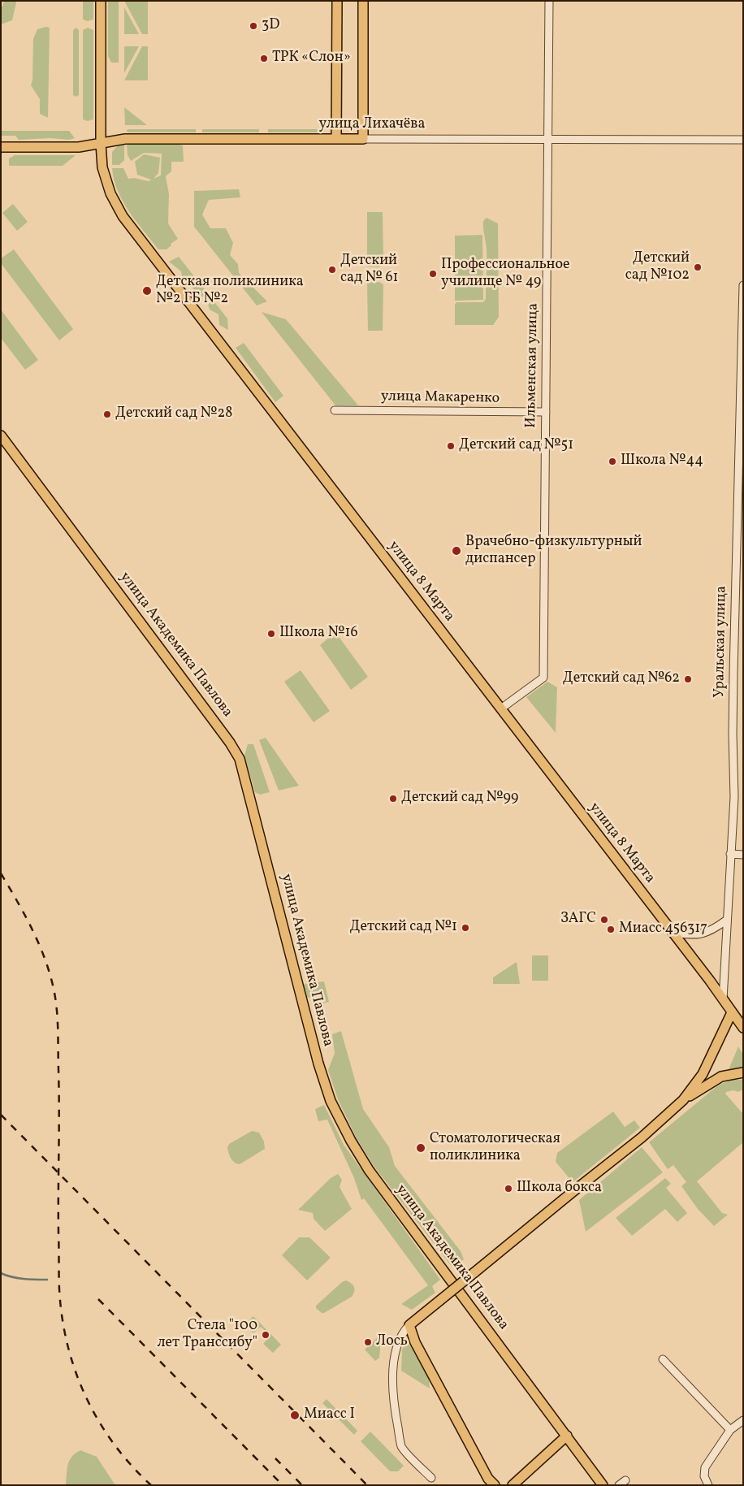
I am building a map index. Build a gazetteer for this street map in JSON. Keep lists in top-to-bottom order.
{
  "streets": {
    "main road": ["улица Лихачёва", "улица 8 Марта", "улица Академика Павлова"],
    "street": ["Ильменская улица", "улица Макаренко", "Уральская улица"]
  },
  "crossings": [
    ["улица Лихачёва", "Ильменская улица"],
    ["улица Лихачёва", "улица 8 Марта"],
    ["Ильменская улица", "улица Макаренко"],
    ["Ильменская улица", "улица 8 Марта"],
    ["улица 8 Марта", "Уральская улица"]
  ],
  "places": [
    "3D",
    "ТРК «Слон»",
    "Детский сад №102",
    "Детский сад № 61",
    "Профессиональное училище № 49",
    "Детская поликлиника №2 ГБ №2",
    "Детский сад №28",
    "Детский сад №51",
    "Школа №44",
    "Врачебно-физкультурный диспансер",
    "Школа №16",
    "Детский сад №62",
    "Детский сад №99",
    "ЗАГС",
    "Детский сад №1",
    "Миасс 456317",
    "Стоматологическая поликлиника",
    "Школа бокса",
    "Стела \"100 лет Транссибу\"",
    "Лось",
    "Миасс I"
  ]
}
